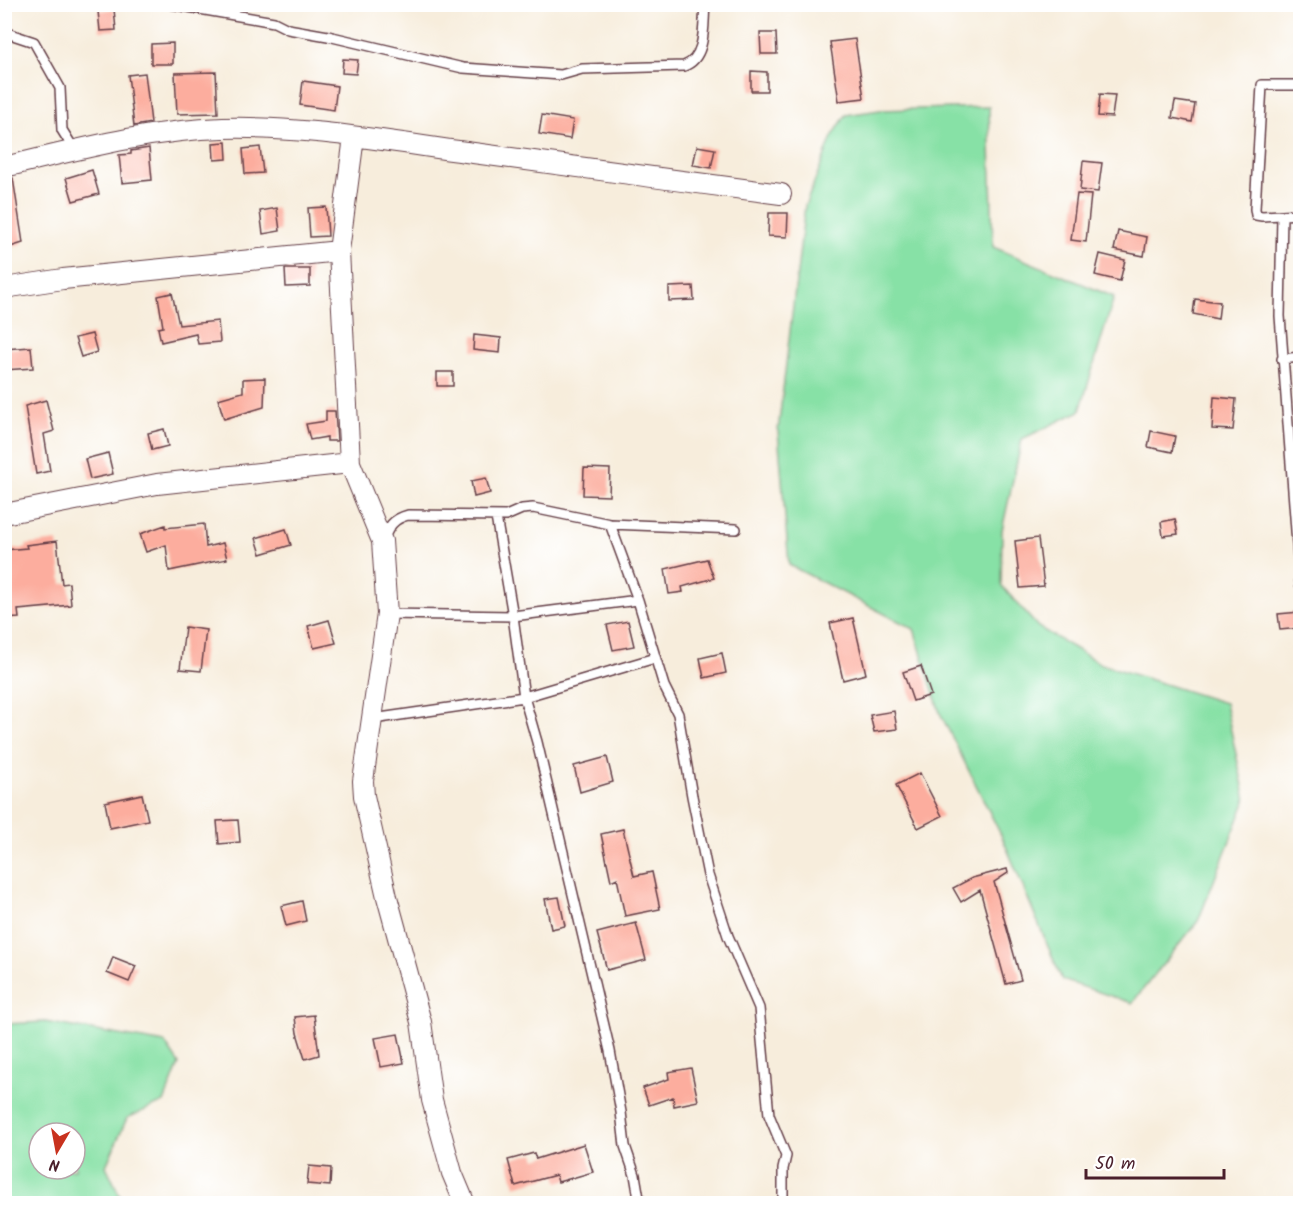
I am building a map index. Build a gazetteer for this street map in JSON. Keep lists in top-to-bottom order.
{
  "scale_bar": "50 m",
  "north": "bottom"
}
